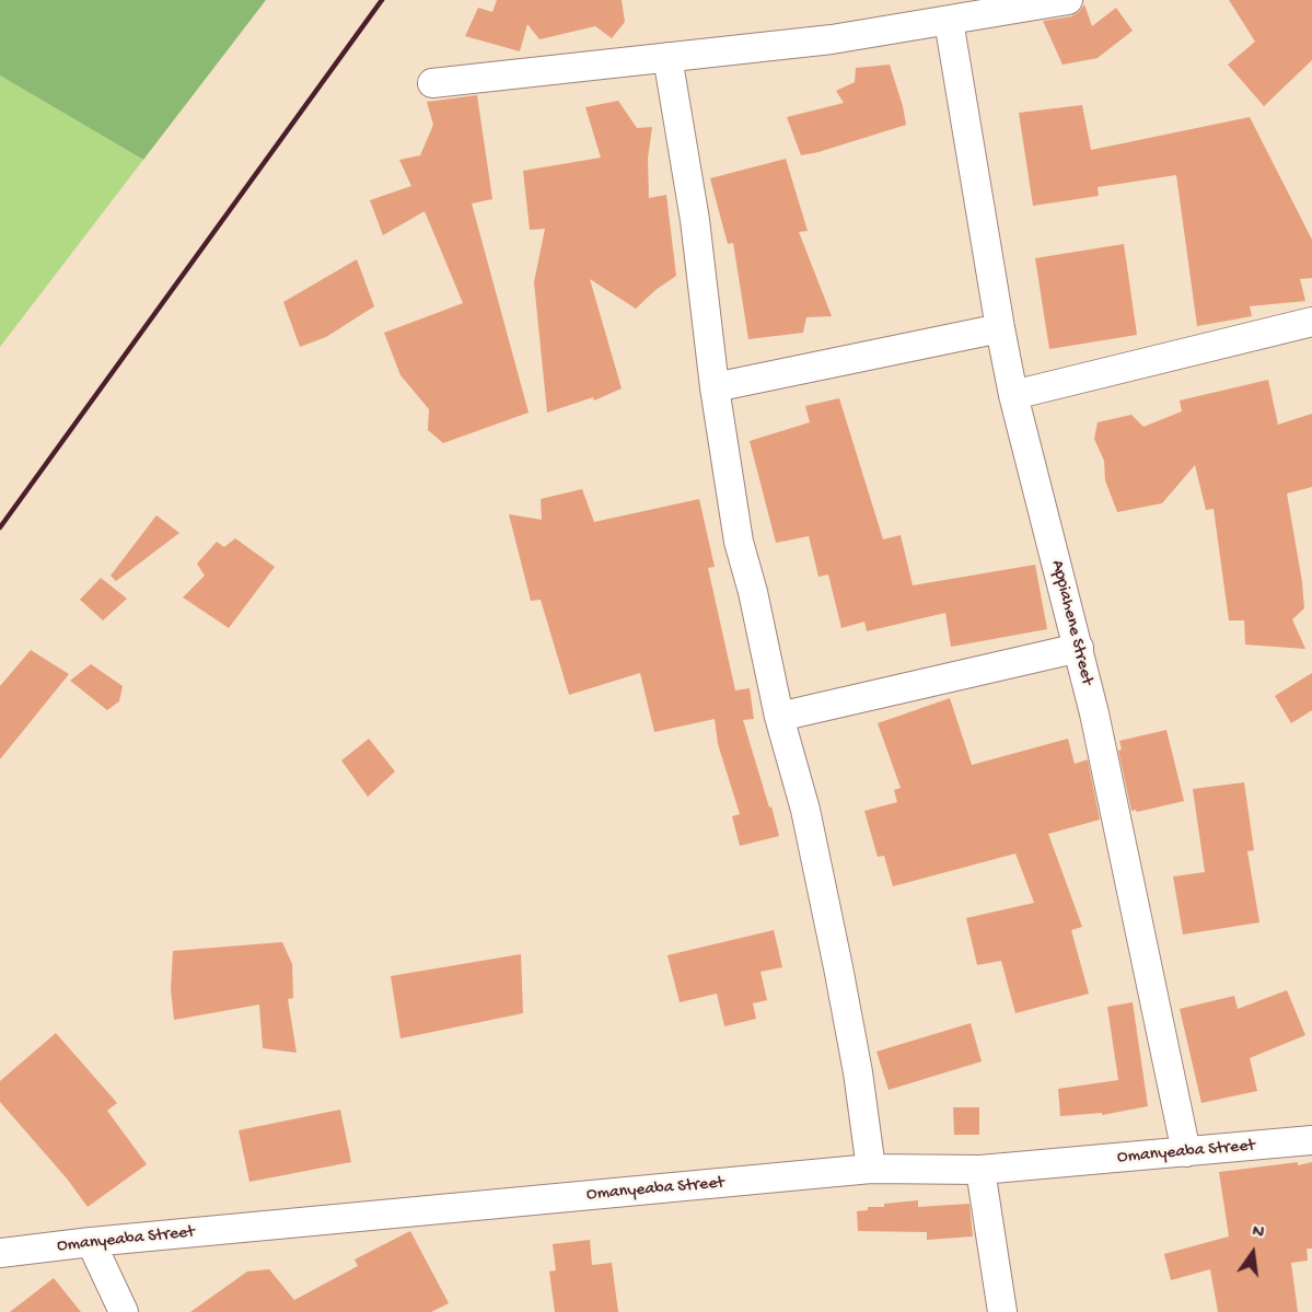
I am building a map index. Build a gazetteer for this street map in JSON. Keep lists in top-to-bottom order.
{
  "streets": {
    "street": ["Appiahene Street", "Omanyeaba Street"]
  },
  "crossings": [
    ["Appiahene Street", "Omanyeaba Street"]
  ],
  "north": "top"
}
